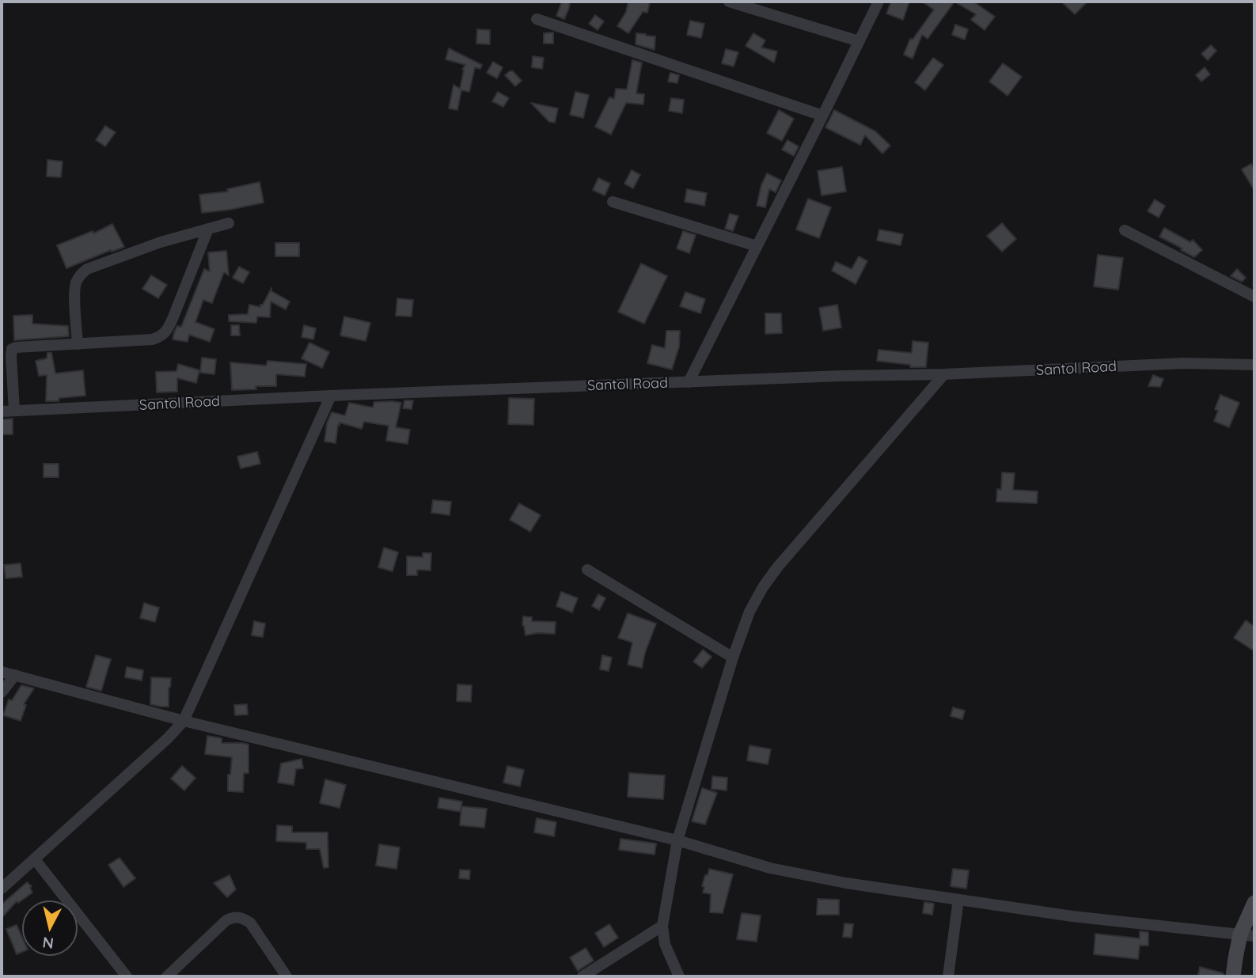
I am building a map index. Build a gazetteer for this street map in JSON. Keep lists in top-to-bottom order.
{
  "streets": {
    "street": ["Santol Road"]
  },
  "north": "bottom"
}
